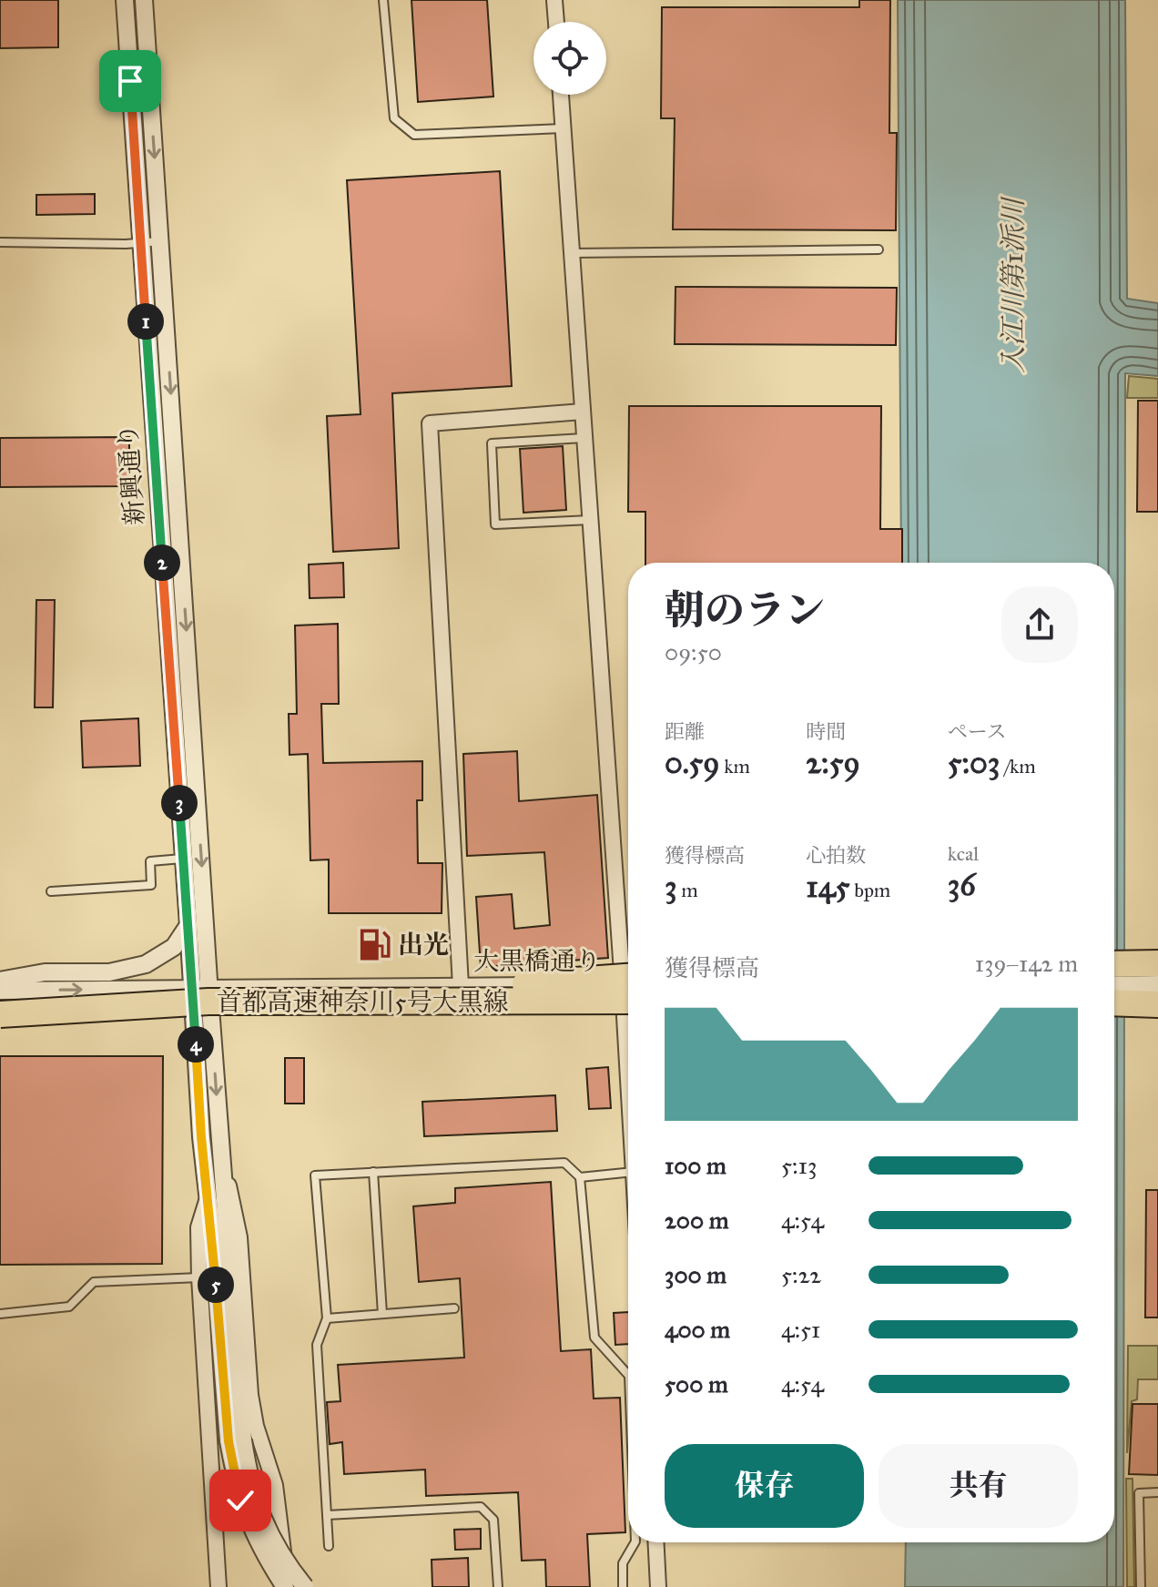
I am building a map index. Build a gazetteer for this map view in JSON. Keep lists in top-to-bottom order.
{
  "streets": {
    "highway": ["首都高速神奈川5号大黒線"],
    "street": ["新興通り", "大黒橋通り"]
  },
  "crossings": [
    ["新興通り", "大黒橋通り"],
    ["新興通り", "首都高速神奈川5号大黒線"],
    ["大黒橋通り", "首都高速神奈川5号大黒線"]
  ],
  "water": ["入江川第1派川"],
  "places": {
    "fuel station": ["出光"]
  },
  "page": {
    "pins": [
      "1",
      "2",
      "3",
      "4",
      "5"
    ],
    "heading": ["朝のラン", "09:50"],
    "stats": [
      ["距離", "0.59 km"],
      ["時間", "2:59"],
      ["ペース", "5:03 /km"],
      ["獲得標高", "3 m"],
      ["心拍数", "145 bpm"],
      ["kcal", "36"]
    ],
    "chart": ["獲得標高", "139–142 m"],
    "list": [
      {
        "name": "100 m",
        "note": "5:13"
      },
      {
        "name": "200 m",
        "note": "4:54"
      },
      {
        "name": "300 m",
        "note": "5:22"
      },
      {
        "name": "400 m",
        "note": "4:51"
      },
      {
        "name": "500 m",
        "note": "4:54"
      }
    ],
    "buttons": ["保存", "共有"]
  }
}
